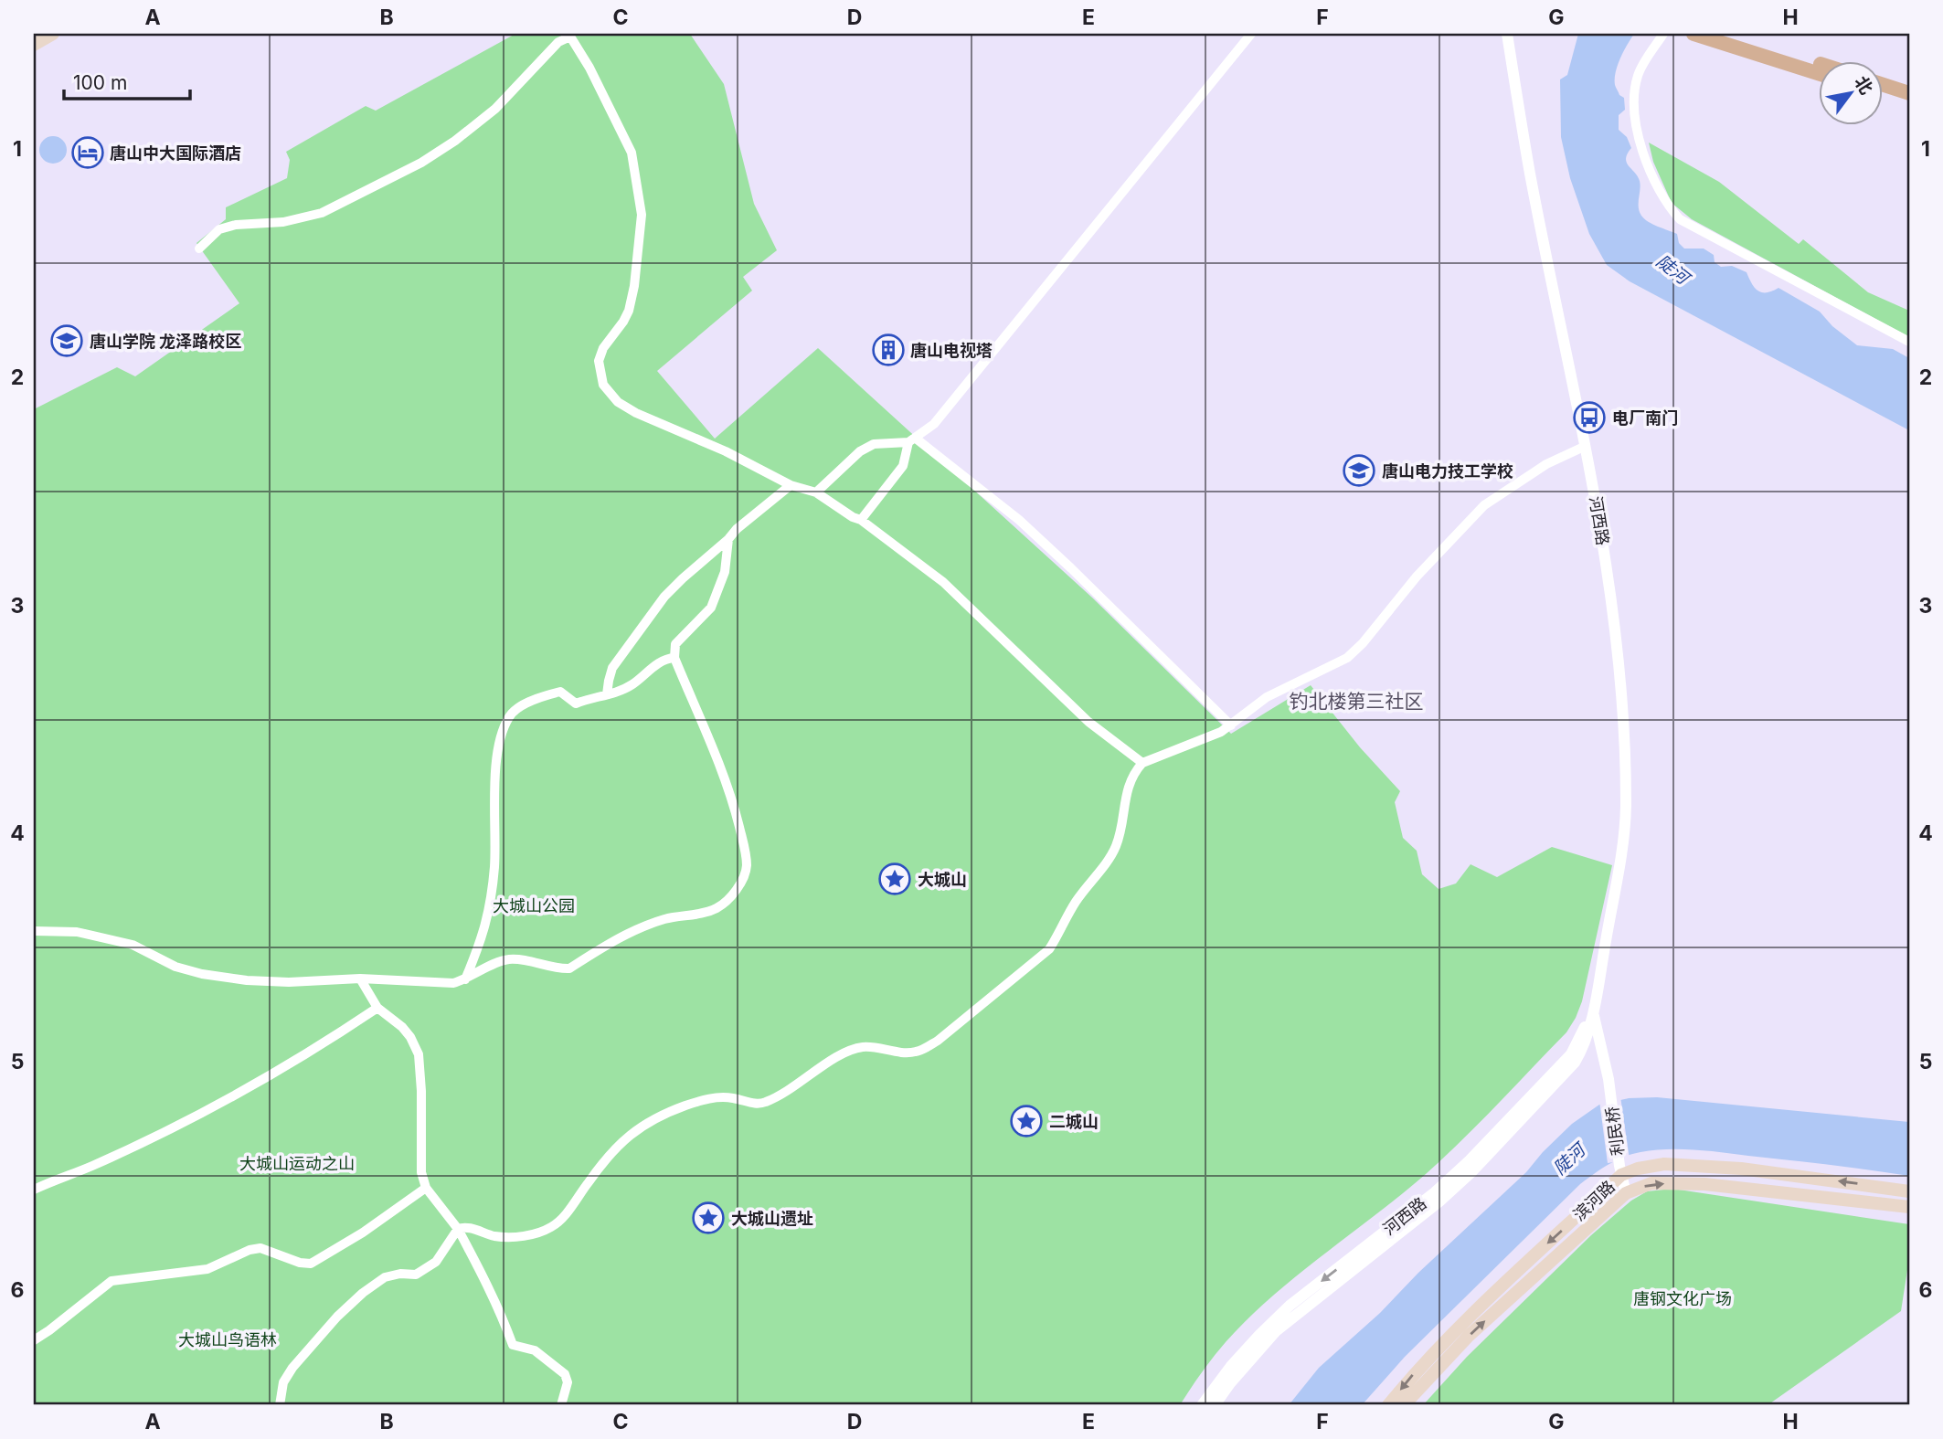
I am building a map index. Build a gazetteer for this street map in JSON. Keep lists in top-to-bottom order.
{
  "streets": {
    "main road": ["滨河路"],
    "street": ["河西路", "利民桥"]
  },
  "crossings": [
    ["河西路", "利民桥"],
    ["利民桥", "滨河路"]
  ],
  "districts": ["钓北楼第三社区"],
  "water": ["陡河"],
  "parks": [
    "大城山公园",
    "大城山运动之山",
    "唐钢文化广场",
    "大城山鸟语林"
  ],
  "places": {
    "hotel": ["唐山中大国际酒店"],
    "school or university": ["唐山学院 龙泽路校区", "唐山电力技工学校"],
    "building": ["唐山电视塔"],
    "bus stop": ["电厂南门"],
    "place": ["大城山", "二城山", "大城山遗址"]
  },
  "scale_bar": "100 m",
  "north": "top right",
  "grid": {
    "columns": [
      "A",
      "B",
      "C",
      "D",
      "E",
      "F",
      "G",
      "H"
    ],
    "rows": [
      "1",
      "2",
      "3",
      "4",
      "5",
      "6"
    ]
  }
}
